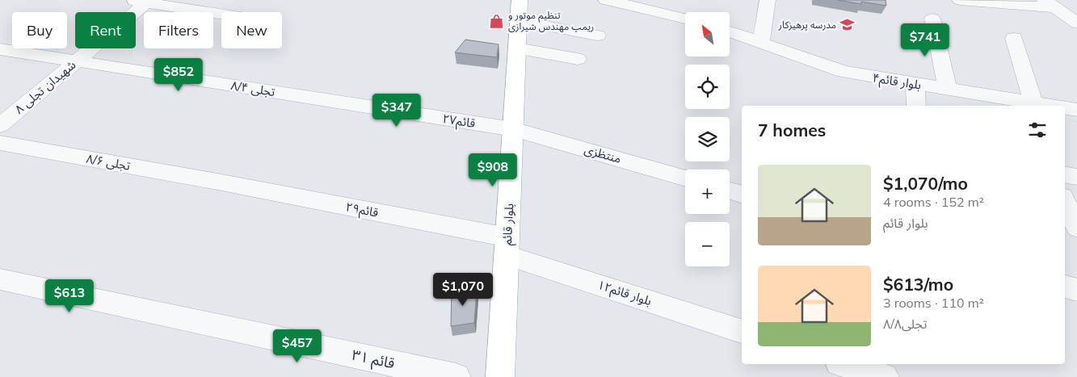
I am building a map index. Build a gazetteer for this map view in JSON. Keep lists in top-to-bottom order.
{
  "streets": {
    "main road": ["بلوار قائم"],
    "street": [
      "بلوار قائم۴",
      "شهیدان تجلی ۸",
      "۸/۴ تجلی",
      "قائم۲۷",
      "منتظزی",
      "تجلی ۸/۶",
      "قائم۲۹",
      "بلوار قائم۱۲",
      "قائم ۳۱"
    ]
  },
  "crossings": [
    ["شهیدان تجلی ۸", "۸/۴ تجلی"],
    ["۸/۴ تجلی", "قائم۲۷"],
    ["قائم۲۷", "منتظزی"],
    ["قائم۲۷", "بلوار قائم"],
    ["منتظزی", "بلوار قائم"],
    ["تجلی ۸/۶", "قائم۲۹"],
    ["قائم۲۹", "بلوار قائم"],
    ["قائم۲۹", "بلوار قائم۱۲"],
    ["بلوار قائم", "بلوار قائم۱۲"]
  ],
  "places": {
    "shop": ["تنظیم موتور و ریمپ مهندس شیرازی"],
    "school or university": ["مدرسه پرهیزکار"]
  },
  "north": "top left",
  "page": {
    "map_buttons": ["+", "−"],
    "chip": [
      "Buy",
      "Rent",
      "Filters",
      "New"
    ],
    "price": [
      "$741",
      "$852",
      "$347",
      "$908",
      "$1,070",
      "$613",
      "$457"
    ],
    "heading": "7 homes",
    "list": [
      {
        "name": "$1,070/mo",
        "note": "4 rooms · 152 m² · بلوار قائم"
      },
      {
        "name": "$613/mo",
        "note": "3 rooms · 110 m² · تجلی۸/۸"
      }
    ]
  }
}
